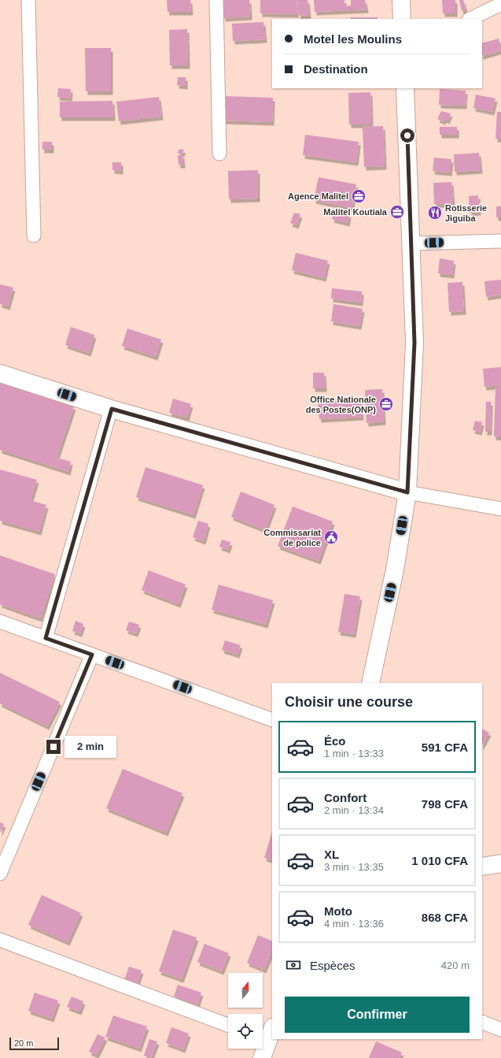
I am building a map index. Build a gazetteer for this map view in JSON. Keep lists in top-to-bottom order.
{
  "places": {
    "office": ["Agence Malitel", "Malitel Koutiala", "Office Nationale des Postes(ONP)"],
    "restaurant": ["Rotisserie Jiguiba"],
    "public building": ["Commissariat de police"]
  },
  "scale_bar": "20 m",
  "north": "top",
  "page": {
    "banner": ["Motel les Moulins", "Destination"],
    "heading": "Choisir une course",
    "list": [
      {
        "name": "Éco",
        "note": "1 min · 13:33",
        "value": "591 CFA"
      },
      {
        "name": "Confort",
        "note": "2 min · 13:34",
        "value": "798 CFA"
      },
      {
        "name": "XL",
        "note": "3 min · 13:35",
        "value": "1 010 CFA"
      },
      {
        "name": "Moto",
        "note": "4 min · 13:36",
        "value": "868 CFA"
      }
    ],
    "bubble": "2 min",
    "pay": ["Espèces", "420 m"],
    "buttons": "Confirmer",
    "scale": "20 m"
  }
}
